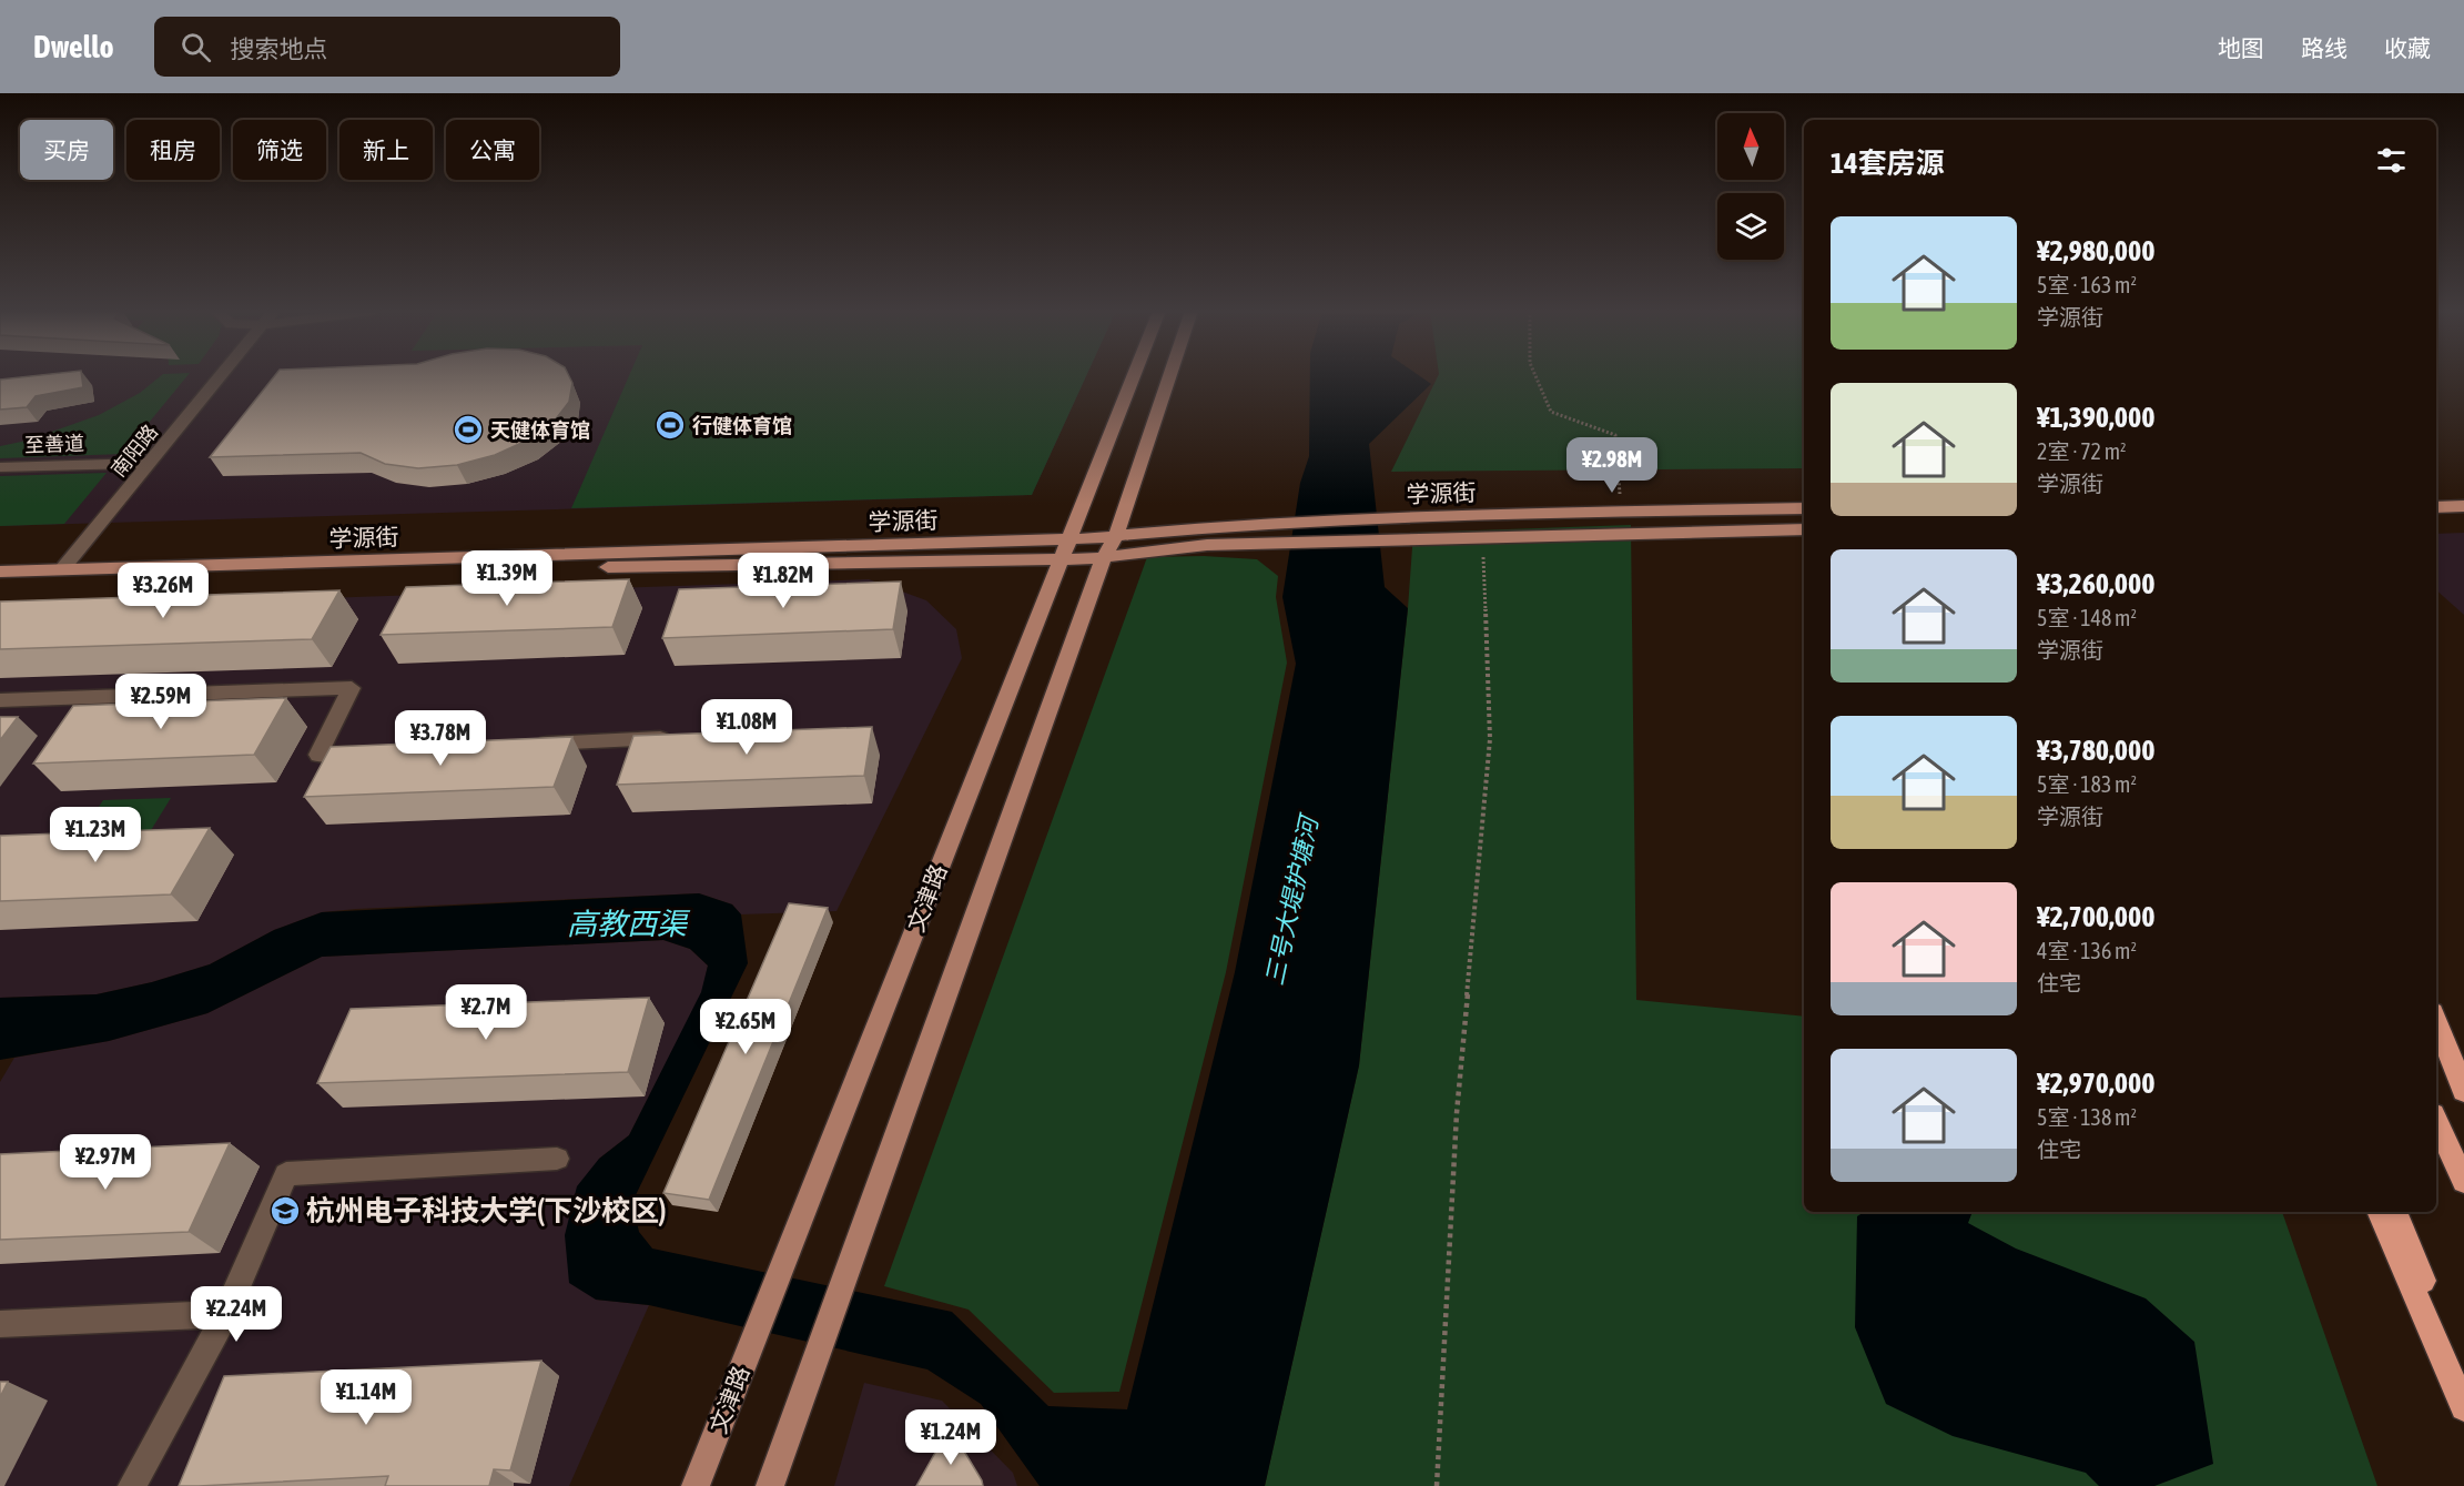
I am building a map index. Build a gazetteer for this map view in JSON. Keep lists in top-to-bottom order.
{
  "streets": {
    "main road": ["学源街", "文津路"],
    "street": ["至善道", "南阳路"]
  },
  "crossings": [
    ["至善道", "南阳路"],
    ["南阳路", "学源街"],
    ["学源街", "文津路"]
  ],
  "water": ["三号大堤护塘河", "高教西渠"],
  "places": {
    "sports": ["行健体育馆", "天健体育馆"],
    "school or university": ["杭州电子科技大学(下沙校区)"]
  },
  "north": "top",
  "page": {
    "header": "Dwello",
    "search": "搜索地点",
    "nav": ["地图", "路线", "收藏"],
    "chip": [
      "买房",
      "租房",
      "筛选",
      "新上",
      "公寓"
    ],
    "heading": "14套房源",
    "list": [
      {
        "name": "¥2,980,000",
        "note": "5室 · 163 m² · 学源街"
      },
      {
        "name": "¥1,390,000",
        "note": "2室 · 72 m² · 学源街"
      },
      {
        "name": "¥3,260,000",
        "note": "5室 · 148 m² · 学源街"
      },
      {
        "name": "¥3,780,000",
        "note": "5室 · 183 m² · 学源街"
      },
      {
        "name": "¥2,700,000",
        "note": "4室 · 136 m² · 住宅"
      },
      {
        "name": "¥2,970,000",
        "note": "5室 · 138 m² · 住宅"
      }
    ],
    "price": [
      "¥2.98M",
      "¥1.39M",
      "¥1.82M",
      "¥3.26M",
      "¥2.59M",
      "¥1.08M",
      "¥3.78M",
      "¥1.23M",
      "¥2.7M",
      "¥2.65M",
      "¥2.97M",
      "¥2.24M",
      "¥1.14M",
      "¥1.24M"
    ]
  }
}
